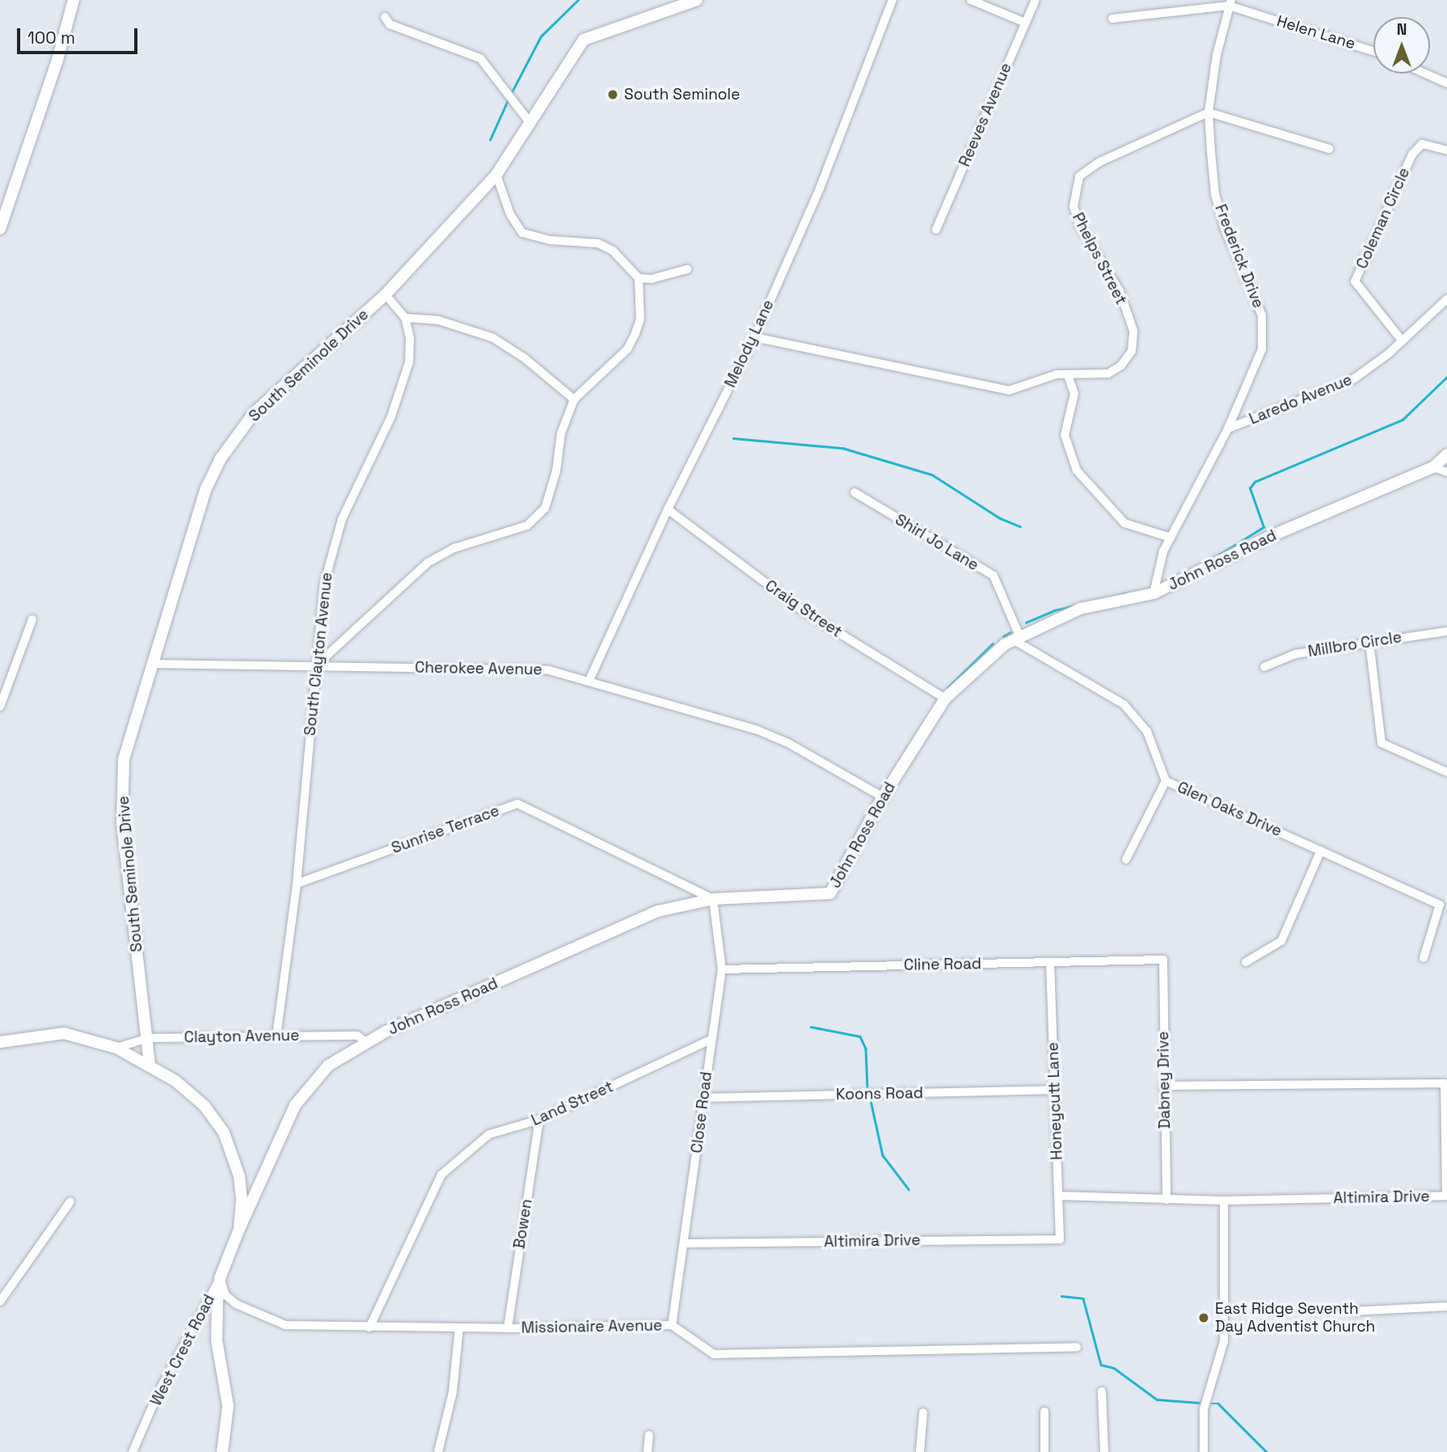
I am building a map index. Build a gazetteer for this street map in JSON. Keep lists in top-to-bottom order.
{
  "streets": {
    "street": [
      "Helen Lane",
      "Reeves Avenue",
      "Coleman Circle",
      "Frederick Drive",
      "Phelps Street",
      "Melody Lane",
      "South Seminole Drive",
      "Laredo Avenue",
      "Shirl Jo Lane",
      "John Ross Road",
      "Craig Street",
      "Millbro Circle",
      "South Clayton Avenue",
      "Cherokee Avenue",
      "Glen Oaks Drive",
      "Sunrise Terrace",
      "Cline Road",
      "Clayton Avenue",
      "Dabney Drive",
      "Koons Road",
      "Honeycutt Lane",
      "Land Street",
      "Close Road",
      "Altimira Drive",
      "Bowen",
      "Missionaire Avenue",
      "West Crest Road"
    ]
  },
  "crossings": [
    ["Helen Lane", "Frederick Drive"],
    ["Coleman Circle", "Laredo Avenue"],
    ["Frederick Drive", "Phelps Street"],
    ["Frederick Drive", "Laredo Avenue"],
    ["Frederick Drive", "John Ross Road"],
    ["Phelps Street", "Melody Lane"],
    ["Melody Lane", "Craig Street"],
    ["Melody Lane", "Cherokee Avenue"],
    ["South Seminole Drive", "Cherokee Avenue"],
    ["South Seminole Drive", "Clayton Avenue"],
    ["Shirl Jo Lane", "John Ross Road"],
    ["Shirl Jo Lane", "Glen Oaks Drive"],
    ["John Ross Road", "Craig Street"],
    ["John Ross Road", "Cherokee Avenue"],
    ["John Ross Road", "Glen Oaks Drive"],
    ["John Ross Road", "Sunrise Terrace"],
    ["John Ross Road", "Clayton Avenue"],
    ["John Ross Road", "Close Road"],
    ["John Ross Road", "Missionaire Avenue"],
    ["John Ross Road", "West Crest Road"],
    ["South Clayton Avenue", "Cherokee Avenue"],
    ["South Clayton Avenue", "Sunrise Terrace"],
    ["South Clayton Avenue", "Clayton Avenue"],
    ["Sunrise Terrace", "Close Road"],
    ["Cline Road", "Dabney Drive"],
    ["Cline Road", "Honeycutt Lane"],
    ["Cline Road", "Close Road"],
    ["Dabney Drive", "Altimira Drive"],
    ["Koons Road", "Honeycutt Lane"],
    ["Koons Road", "Close Road"],
    ["Honeycutt Lane", "Altimira Drive"],
    ["Land Street", "Close Road"],
    ["Land Street", "Bowen"],
    ["Land Street", "Missionaire Avenue"],
    ["Close Road", "Altimira Drive"],
    ["Close Road", "Missionaire Avenue"],
    ["Bowen", "Missionaire Avenue"],
    ["Missionaire Avenue", "West Crest Road"]
  ],
  "places": ["South Seminole", "East Ridge Seventh Day Adventist Church"],
  "scale_bar": "100 m",
  "north": "top"
}
